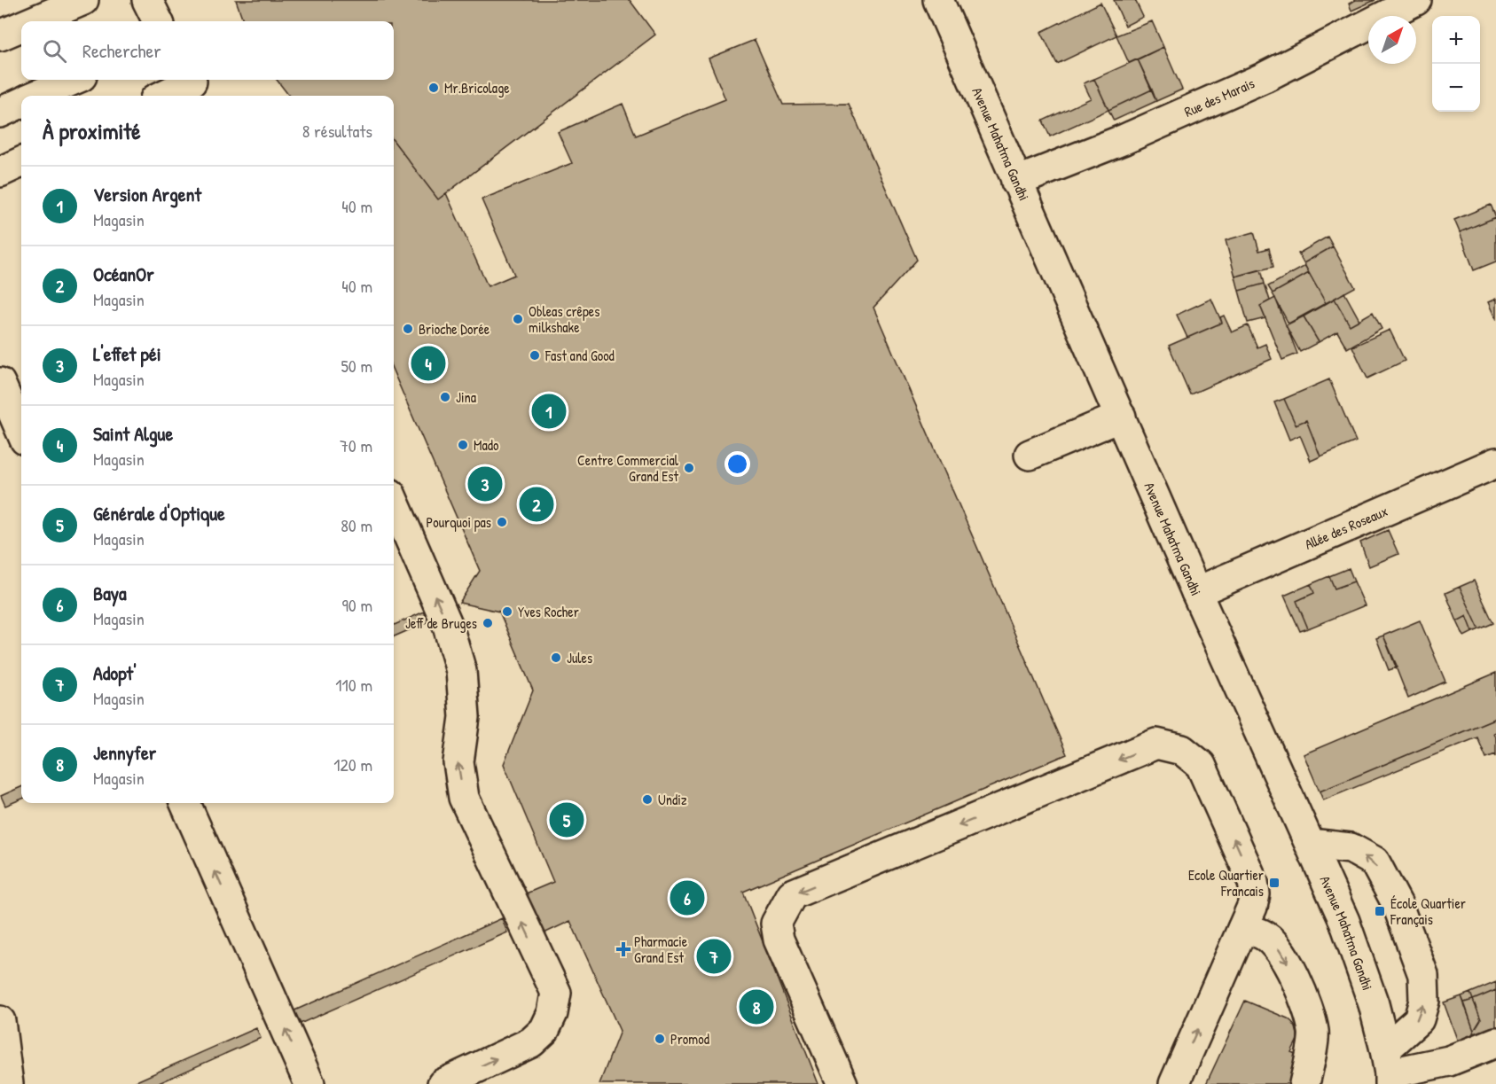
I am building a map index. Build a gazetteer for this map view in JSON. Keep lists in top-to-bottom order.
{
  "streets": {
    "main road": ["Rue des Marais", "Avenue Mahatma Gandhi", "Allée des Roseaux"]
  },
  "crossings": [
    ["Rue des Marais", "Avenue Mahatma Gandhi"],
    ["Avenue Mahatma Gandhi", "Allée des Roseaux"]
  ],
  "places": {
    "other": [
      "Mr.Bricolage",
      "Obleas crêpes milkshake",
      "Brioche Dorée",
      "Fast and Good",
      "Jina",
      "Mado",
      "Centre Commercial Grand Est",
      "Pourquoi pas",
      "Yves Rocher",
      "Jeff de Bruges",
      "Jules",
      "Undiz",
      "Promod"
    ],
    "transit": ["Ecole Quartier Francais", "École Quartier Français"],
    "health": ["Pharmacie Grand Est"]
  },
  "north": "top right",
  "page": {
    "map_buttons": ["+", "−"],
    "search": "Rechercher",
    "heading": ["À proximité", "8 résultats"],
    "list": [
      {
        "mark": "1",
        "name": "Version Argent",
        "note": "Magasin",
        "value": "40 m"
      },
      {
        "mark": "2",
        "name": "OcéanOr",
        "note": "Magasin",
        "value": "40 m"
      },
      {
        "mark": "3",
        "name": "L'effet péi",
        "note": "Magasin",
        "value": "50 m"
      },
      {
        "mark": "4",
        "name": "Saint Algue",
        "note": "Magasin",
        "value": "70 m"
      },
      {
        "mark": "5",
        "name": "Générale d'Optique",
        "note": "Magasin",
        "value": "80 m"
      },
      {
        "mark": "6",
        "name": "Baya",
        "note": "Magasin",
        "value": "90 m"
      },
      {
        "mark": "7",
        "name": "Adopt'",
        "note": "Magasin",
        "value": "110 m"
      },
      {
        "mark": "8",
        "name": "Jennyfer",
        "note": "Magasin",
        "value": "120 m"
      }
    ],
    "pins": [
      "4",
      "1",
      "3",
      "2",
      "5",
      "6",
      "7",
      "8"
    ]
  }
}
